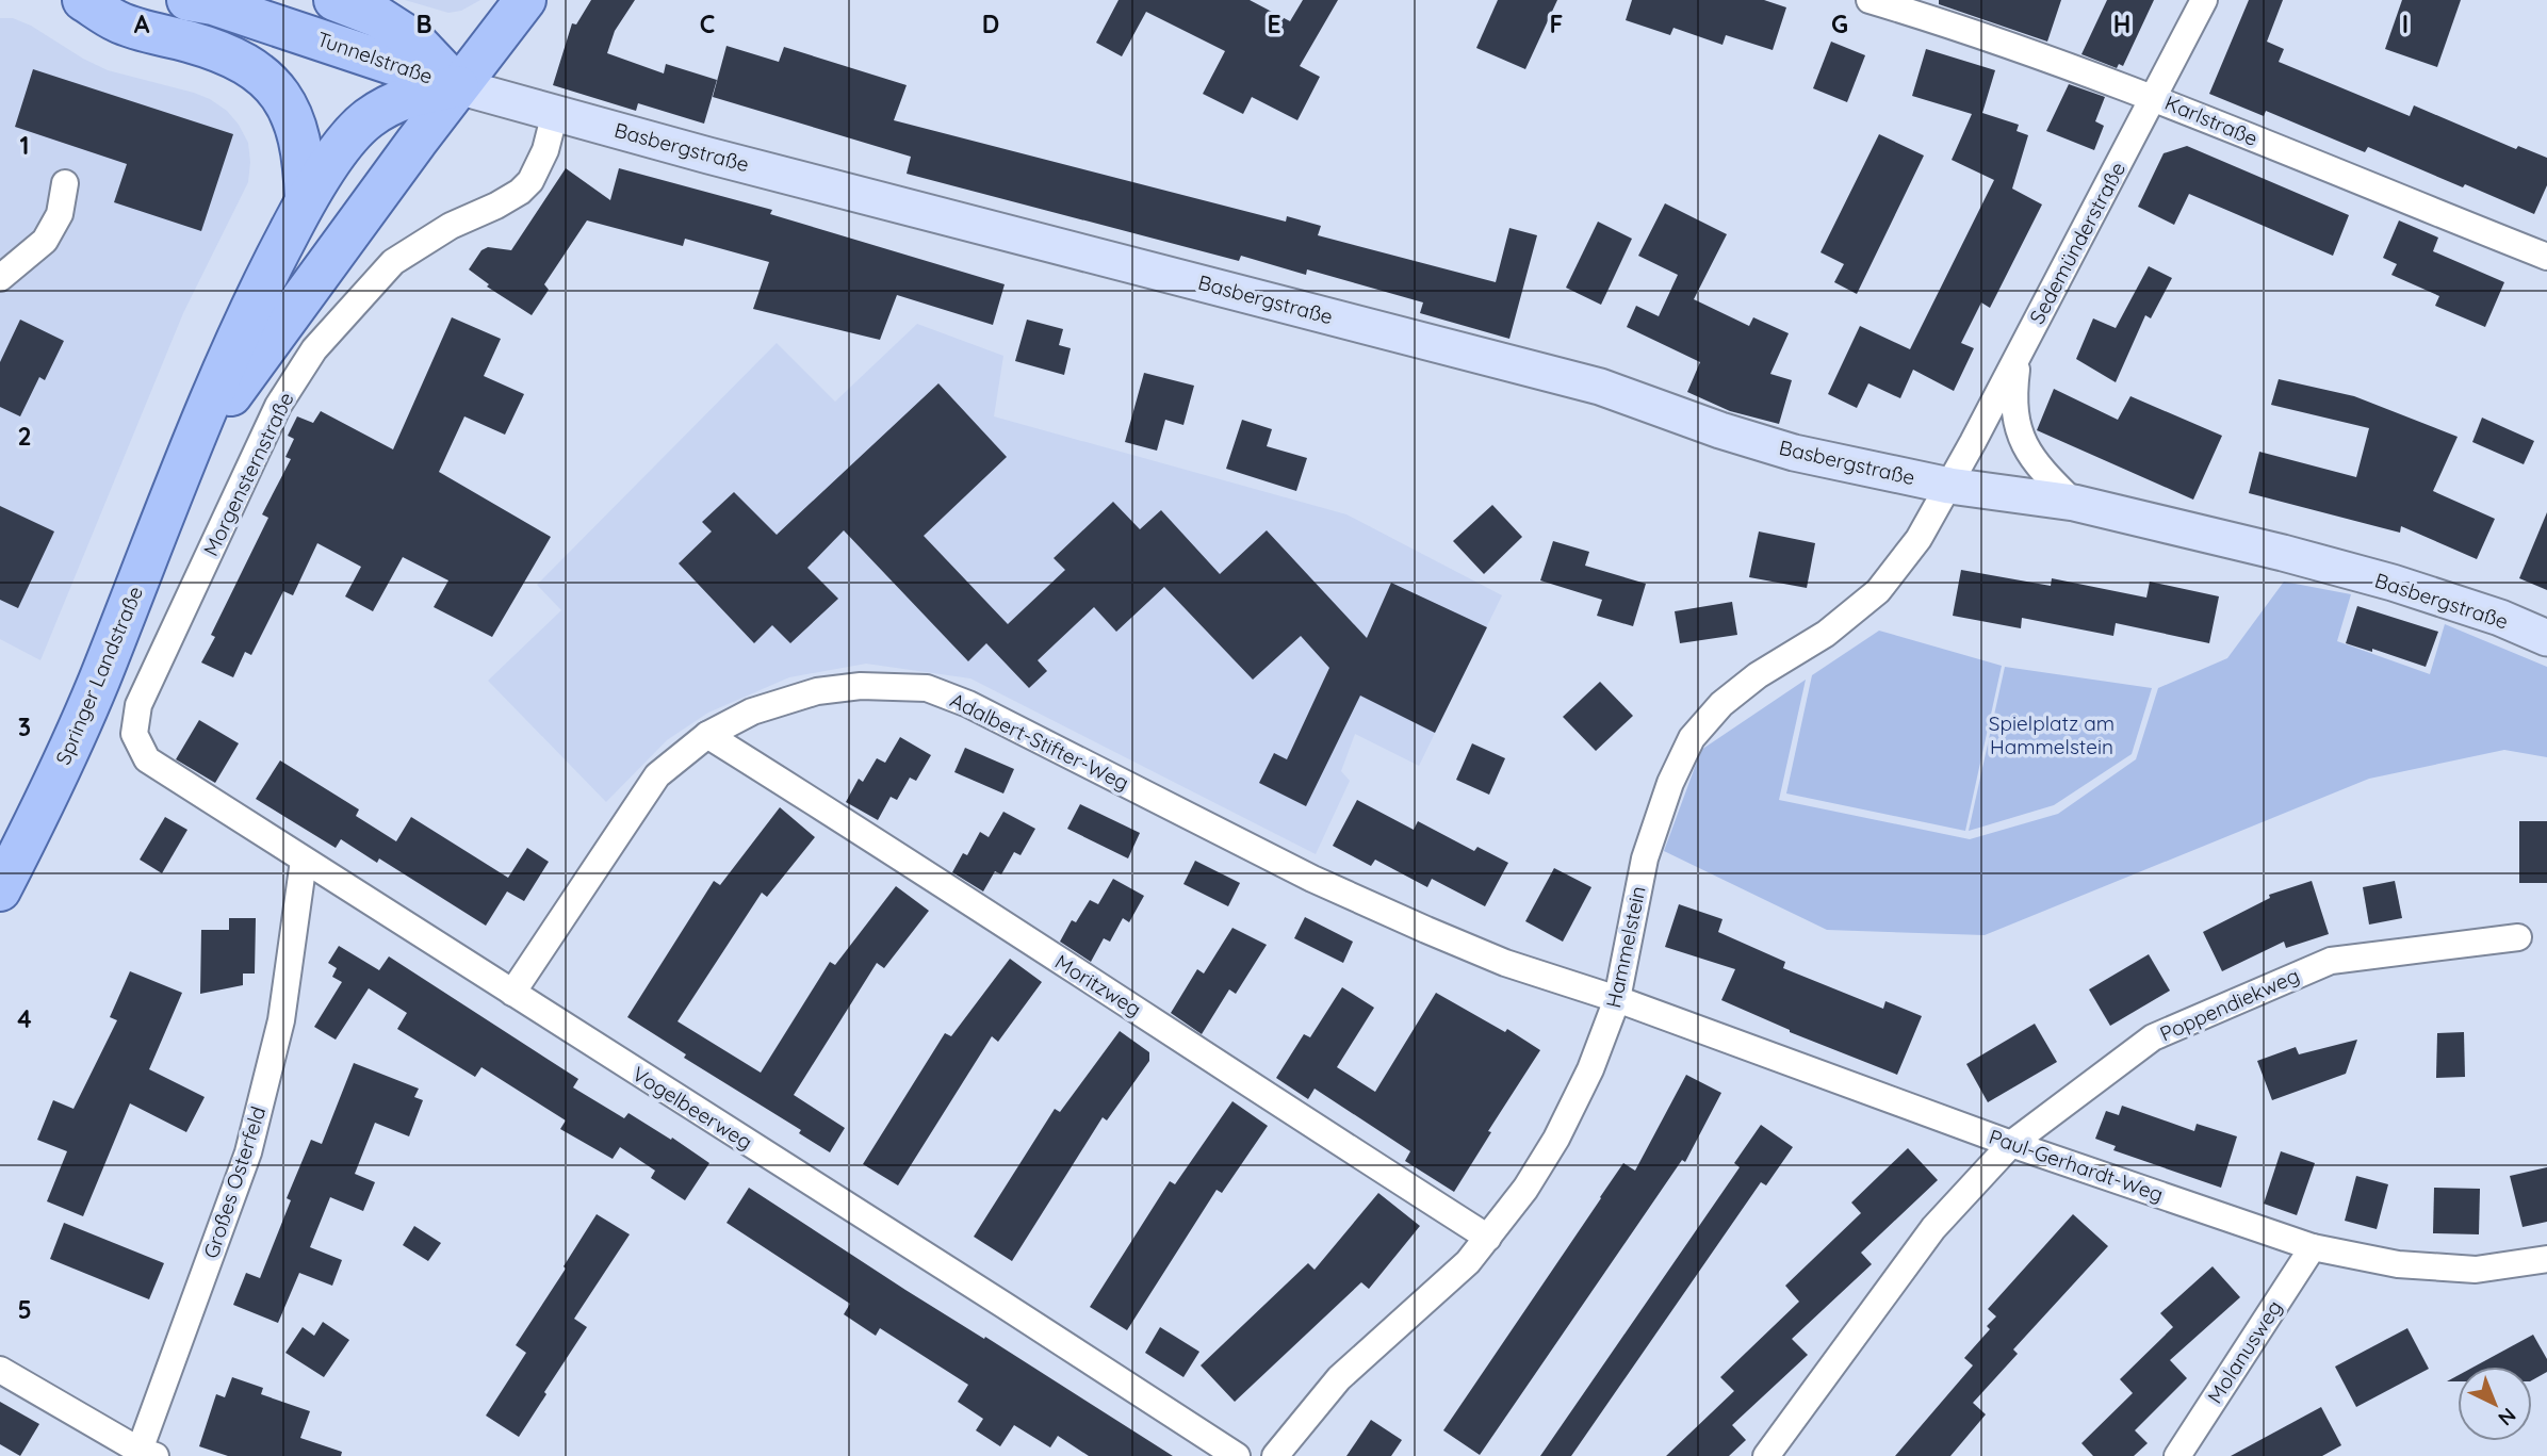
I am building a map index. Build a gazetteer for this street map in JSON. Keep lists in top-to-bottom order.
{
  "streets": {
    "main road": ["Tunnelstraße", "Basbergstraße", "Springer Landstraße"],
    "street": [
      "Karlstraße",
      "Sedemünderstraße",
      "Morgensternstraße",
      "Adalbert-Stifter-Weg",
      "Hammelstein",
      "Moritzweg",
      "Poppendiekweg",
      "Vogelbeerweg",
      "Paul-Gerhardt-Weg",
      "Großes Osterfeld",
      "Molanusweg"
    ]
  },
  "crossings": [
    ["Tunnelstraße", "Basbergstraße"],
    ["Tunnelstraße", "Springer Landstraße"],
    ["Karlstraße", "Sedemünderstraße"],
    ["Basbergstraße", "Sedemünderstraße"],
    ["Basbergstraße", "Morgensternstraße"],
    ["Basbergstraße", "Springer Landstraße"],
    ["Basbergstraße", "Hammelstein"],
    ["Sedemünderstraße", "Hammelstein"],
    ["Morgensternstraße", "Vogelbeerweg"],
    ["Adalbert-Stifter-Weg", "Hammelstein"],
    ["Adalbert-Stifter-Weg", "Moritzweg"],
    ["Adalbert-Stifter-Weg", "Vogelbeerweg"],
    ["Adalbert-Stifter-Weg", "Paul-Gerhardt-Weg"],
    ["Hammelstein", "Moritzweg"],
    ["Hammelstein", "Paul-Gerhardt-Weg"],
    ["Poppendiekweg", "Paul-Gerhardt-Weg"],
    ["Vogelbeerweg", "Großes Osterfeld"],
    ["Paul-Gerhardt-Weg", "Molanusweg"]
  ],
  "parks": ["Spielplatz am Hammelstein"],
  "north": "bottom right",
  "grid": {
    "columns": [
      "A",
      "B",
      "C",
      "D",
      "E",
      "F",
      "G",
      "H",
      "I"
    ],
    "rows": [
      "1",
      "2",
      "3",
      "4",
      "5"
    ]
  }
}
